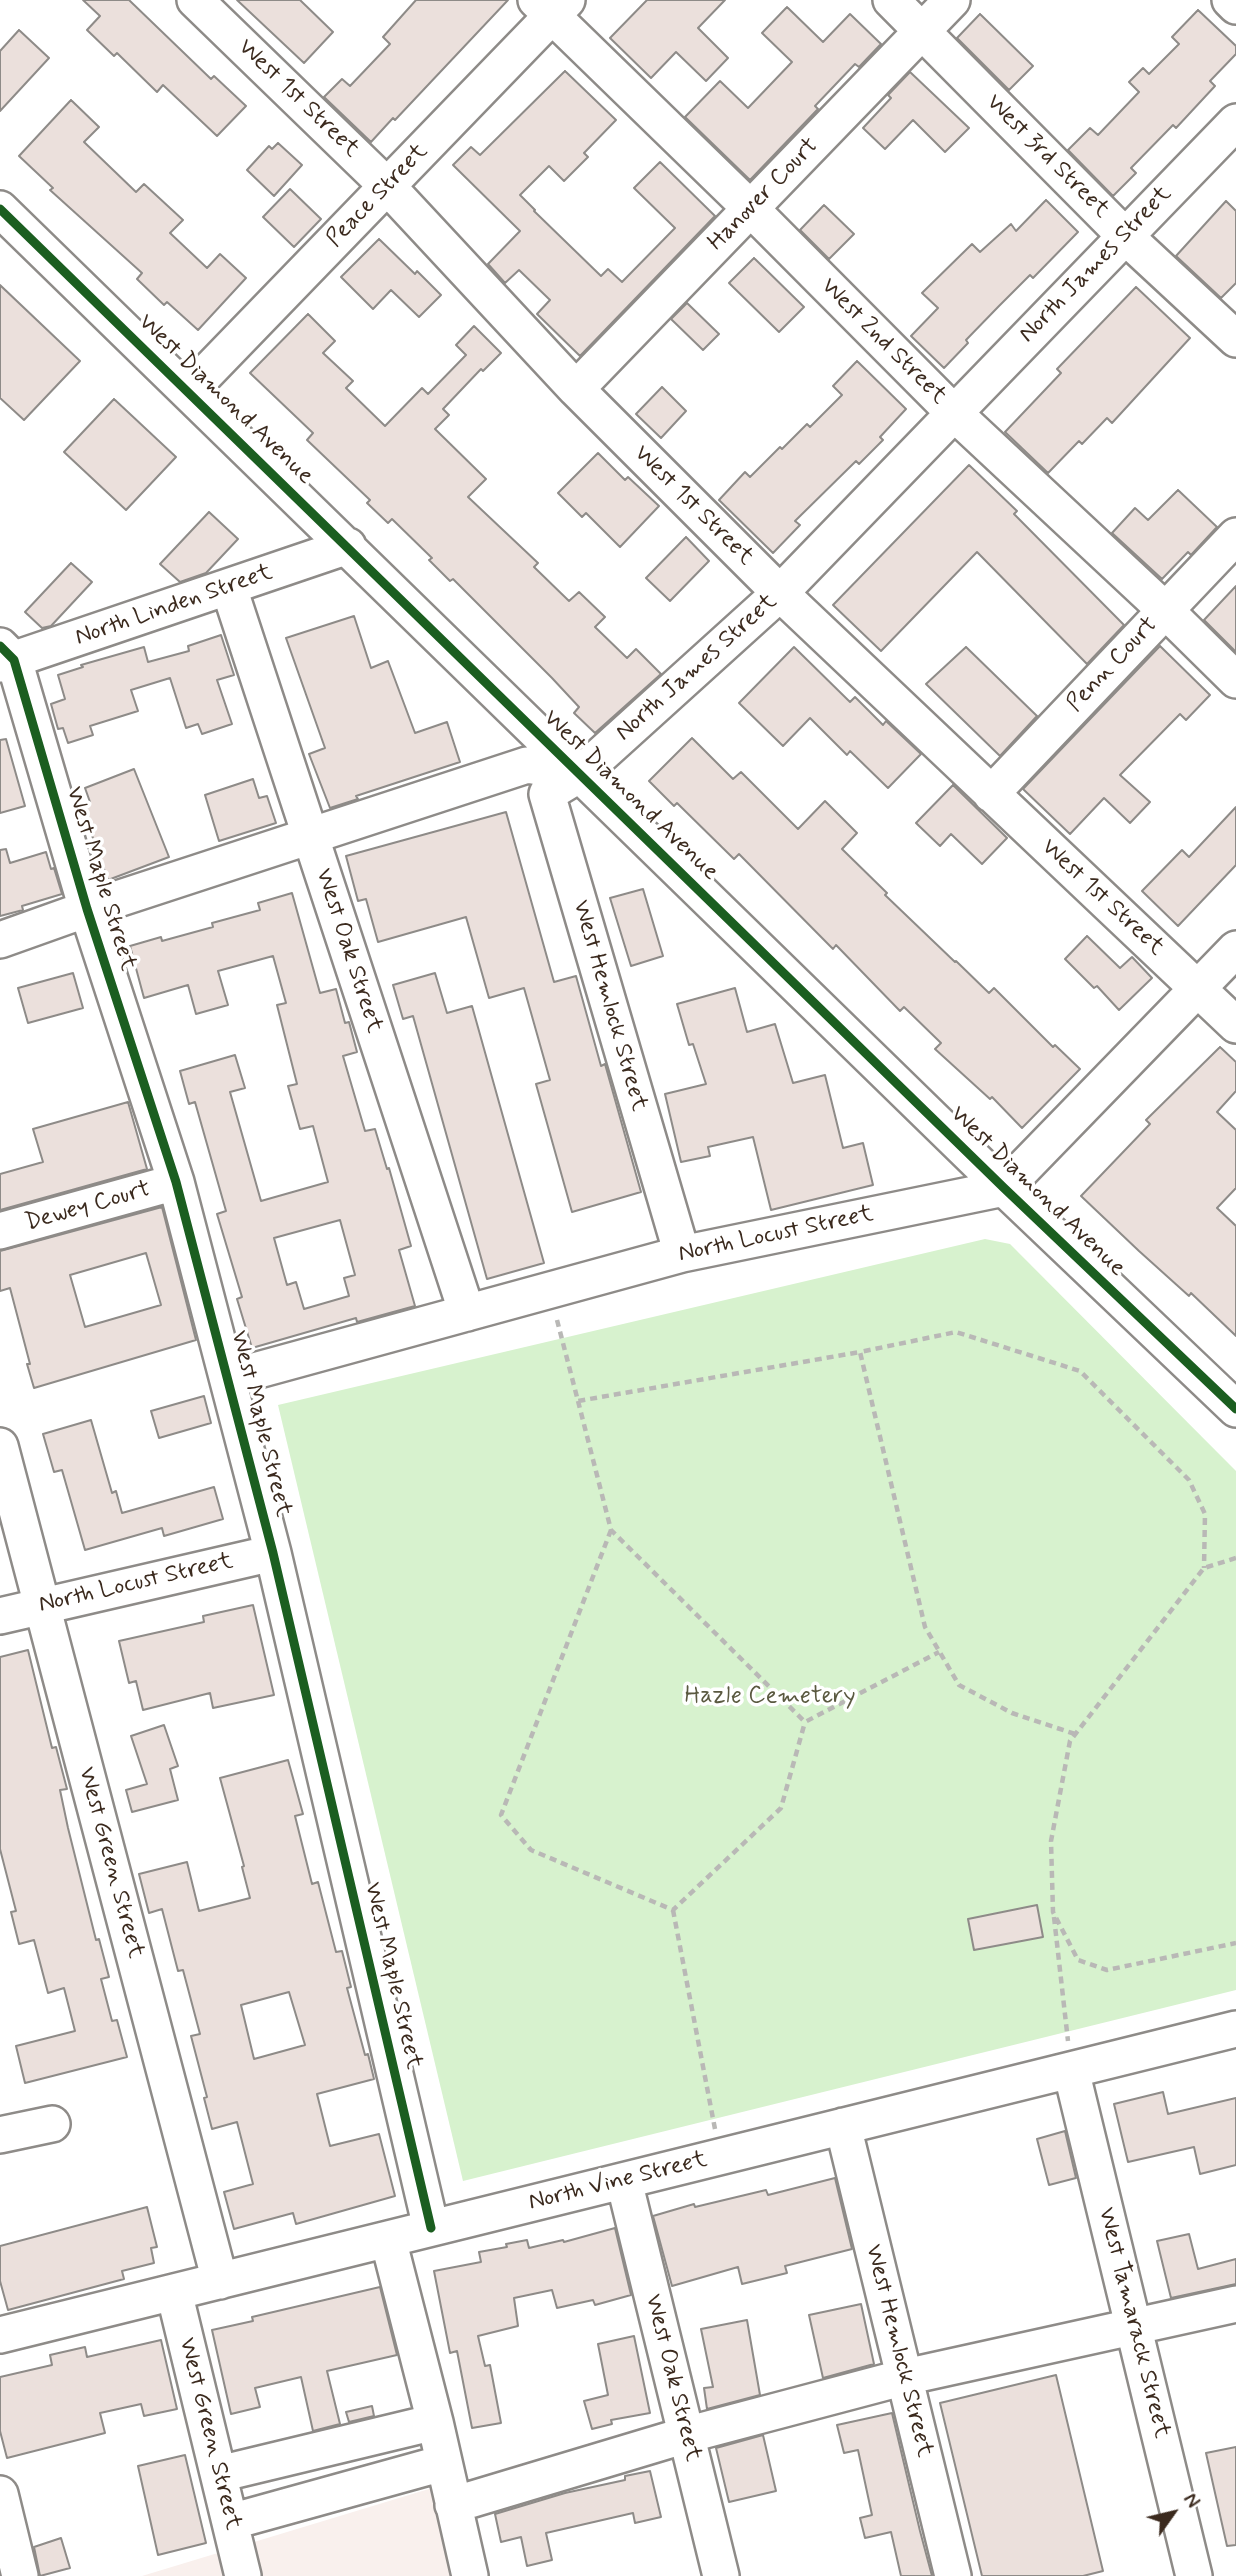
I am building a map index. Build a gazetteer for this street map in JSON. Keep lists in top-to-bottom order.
{
  "streets": {
    "street": [
      "West 1st Street",
      "West 3rd Street",
      "Hanover Court",
      "Peace Street",
      "North James Street",
      "West 2nd Street",
      "West Diamond Avenue",
      "North Linden Street",
      "Penn Court",
      "West Maple Street",
      "West Oak Street",
      "West Hemlock Street",
      "Dewey Court",
      "North Locust Street",
      "West Green Street",
      "North Vine Street",
      "West Tamarack Street"
    ]
  },
  "crossings": [
    ["West 1st Street", "Hanover Court"],
    ["West 1st Street", "Peace Street"],
    ["West 1st Street", "North James Street"],
    ["West 1st Street", "Penn Court"],
    ["West 3rd Street", "Hanover Court"],
    ["West 3rd Street", "North James Street"],
    ["Hanover Court", "West 2nd Street"],
    ["Peace Street", "West 2nd Street"],
    ["Peace Street", "West Diamond Avenue"],
    ["North James Street", "West 2nd Street"],
    ["North James Street", "West Diamond Avenue"],
    ["North James Street", "West Hemlock Street"],
    ["West 2nd Street", "Penn Court"],
    ["West Diamond Avenue", "North Linden Street"],
    ["West Diamond Avenue", "West Hemlock Street"],
    ["West Diamond Avenue", "North Locust Street"],
    ["North Linden Street", "West Maple Street"],
    ["North Linden Street", "West Oak Street"],
    ["West Maple Street", "Dewey Court"],
    ["West Maple Street", "North Locust Street"],
    ["West Maple Street", "North Vine Street"],
    ["West Oak Street", "North Locust Street"],
    ["West Oak Street", "North Vine Street"],
    ["West Hemlock Street", "North Locust Street"],
    ["West Hemlock Street", "North Vine Street"],
    ["North Locust Street", "West Green Street"],
    ["West Green Street", "North Vine Street"],
    ["North Vine Street", "West Tamarack Street"]
  ],
  "parks": ["Hazle Cemetery"],
  "north": "top right"
}
